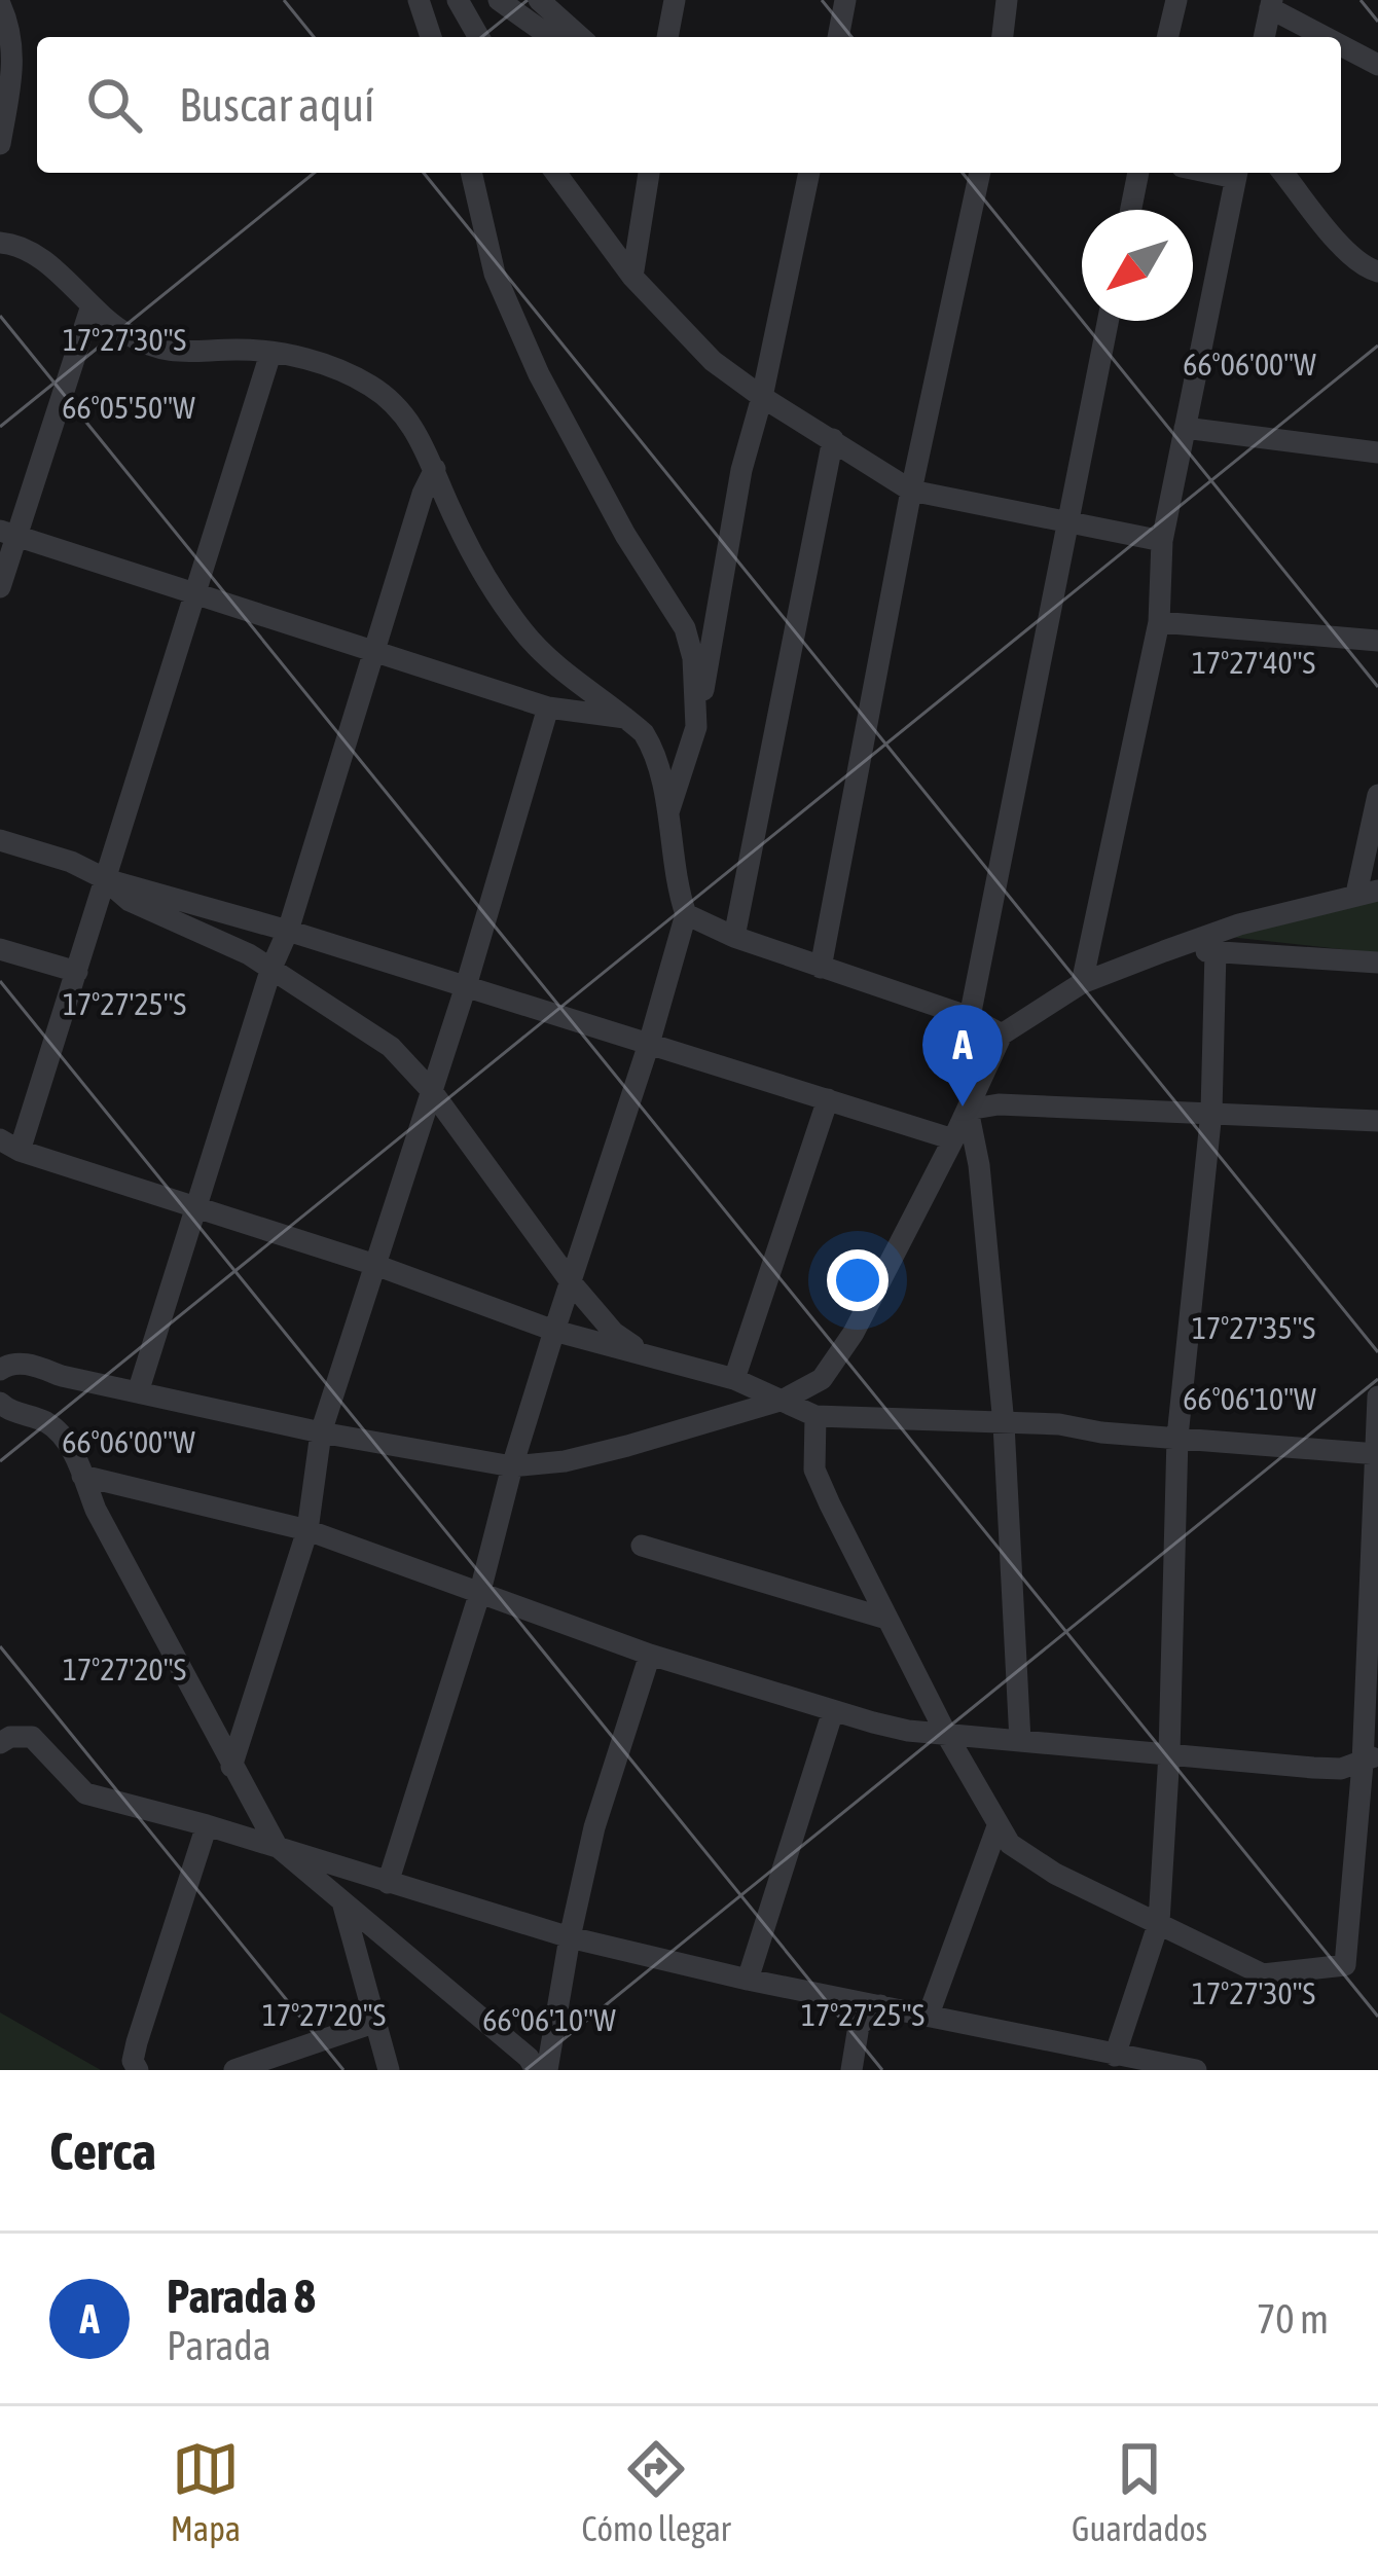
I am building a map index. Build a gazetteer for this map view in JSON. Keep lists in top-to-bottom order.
{
  "north": "bottom left",
  "page": {
    "search": "Buscar aquí",
    "pins": "A",
    "heading": "Cerca",
    "list": [
      {
        "mark": "A",
        "name": "Parada 8",
        "note": "Parada",
        "value": "70 m"
      }
    ],
    "nav": ["Mapa", "Cómo llegar", "Guardados"]
  },
  "coordinates": [
    "17°27'30\"S",
    "66°06'00\"W",
    "66°05'50\"W",
    "17°27'40\"S",
    "17°27'25\"S",
    "17°27'35\"S",
    "66°06'10\"W",
    "17°27'20\"S"
  ]
}
